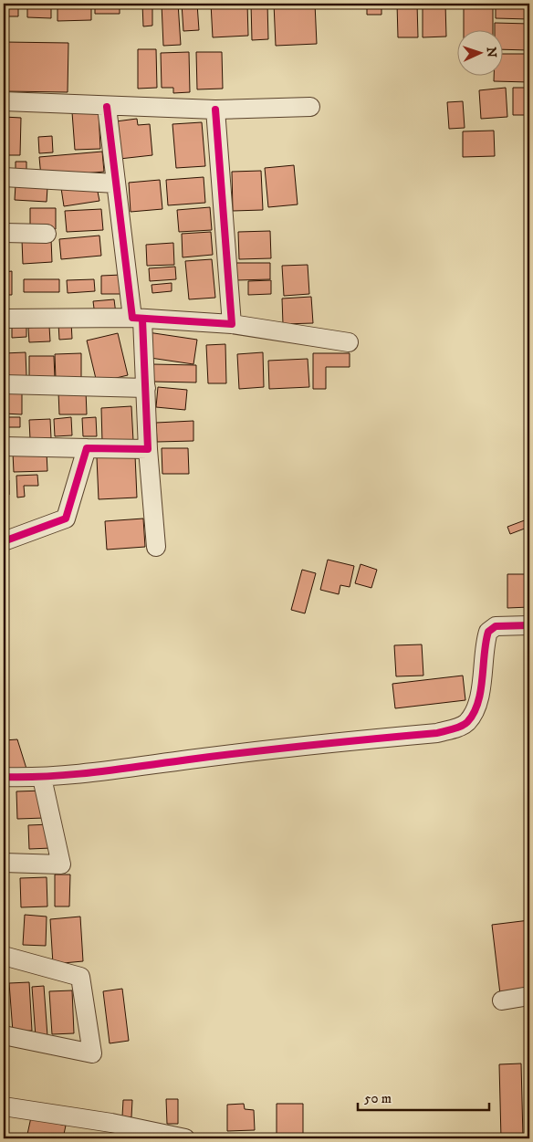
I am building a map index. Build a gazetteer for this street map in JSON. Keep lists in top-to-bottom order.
{
  "scale_bar": "50 m",
  "north": "right"
}
